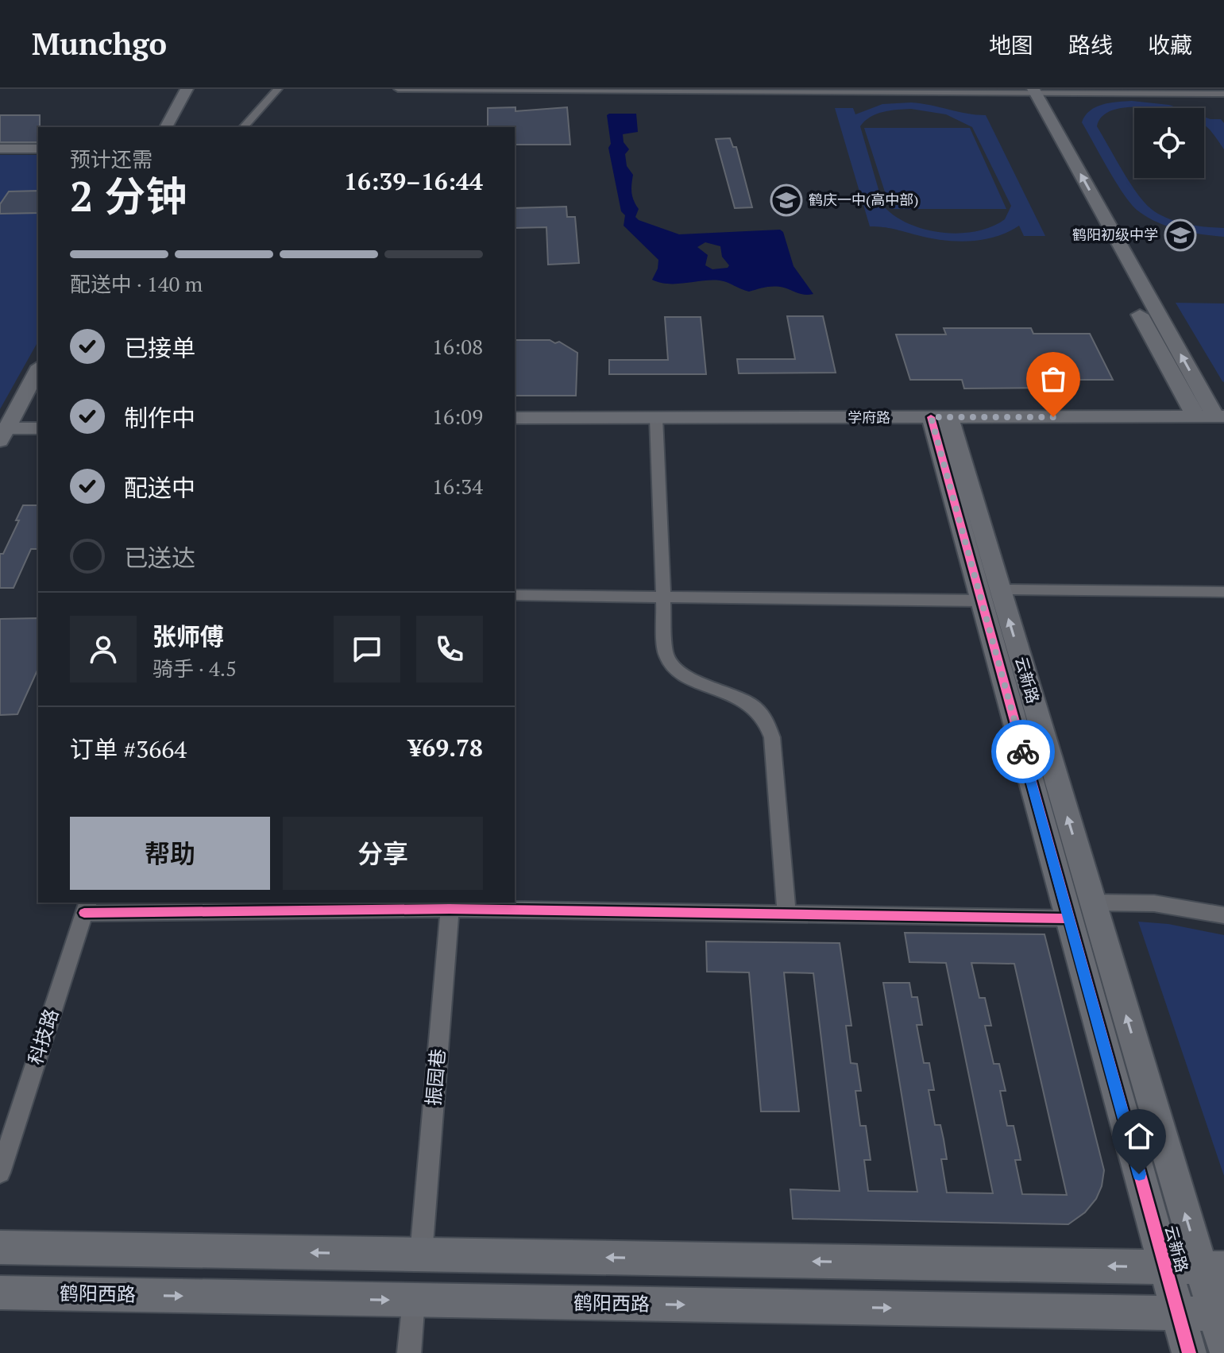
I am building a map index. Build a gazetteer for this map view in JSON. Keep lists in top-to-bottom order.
{
  "streets": {
    "street": [
      "学府路",
      "云新路",
      "科技路",
      "振园巷",
      "鹤阳西路"
    ]
  },
  "crossings": [
    ["学府路", "云新路"],
    ["云新路", "鹤阳西路"]
  ],
  "places": {
    "school or university": ["鹤庆一中(高中部)", "鹤阳初级中学"]
  },
  "page": {
    "header": "Munchgo",
    "nav": ["地图", "路线", "收藏"],
    "heading": ["2 分钟", "预计还需", "16:39–16:44"],
    "panel": [
      "张师傅",
      "骑手 · 4.5",
      "订单 #3664",
      "¥69.78"
    ],
    "bar": "配送中 · 140 m",
    "list": [
      ["已接单", "16:08"],
      ["制作中", "16:09"],
      ["配送中", "16:34"],
      "已送达"
    ],
    "buttons": ["帮助", "分享"]
  }
}
